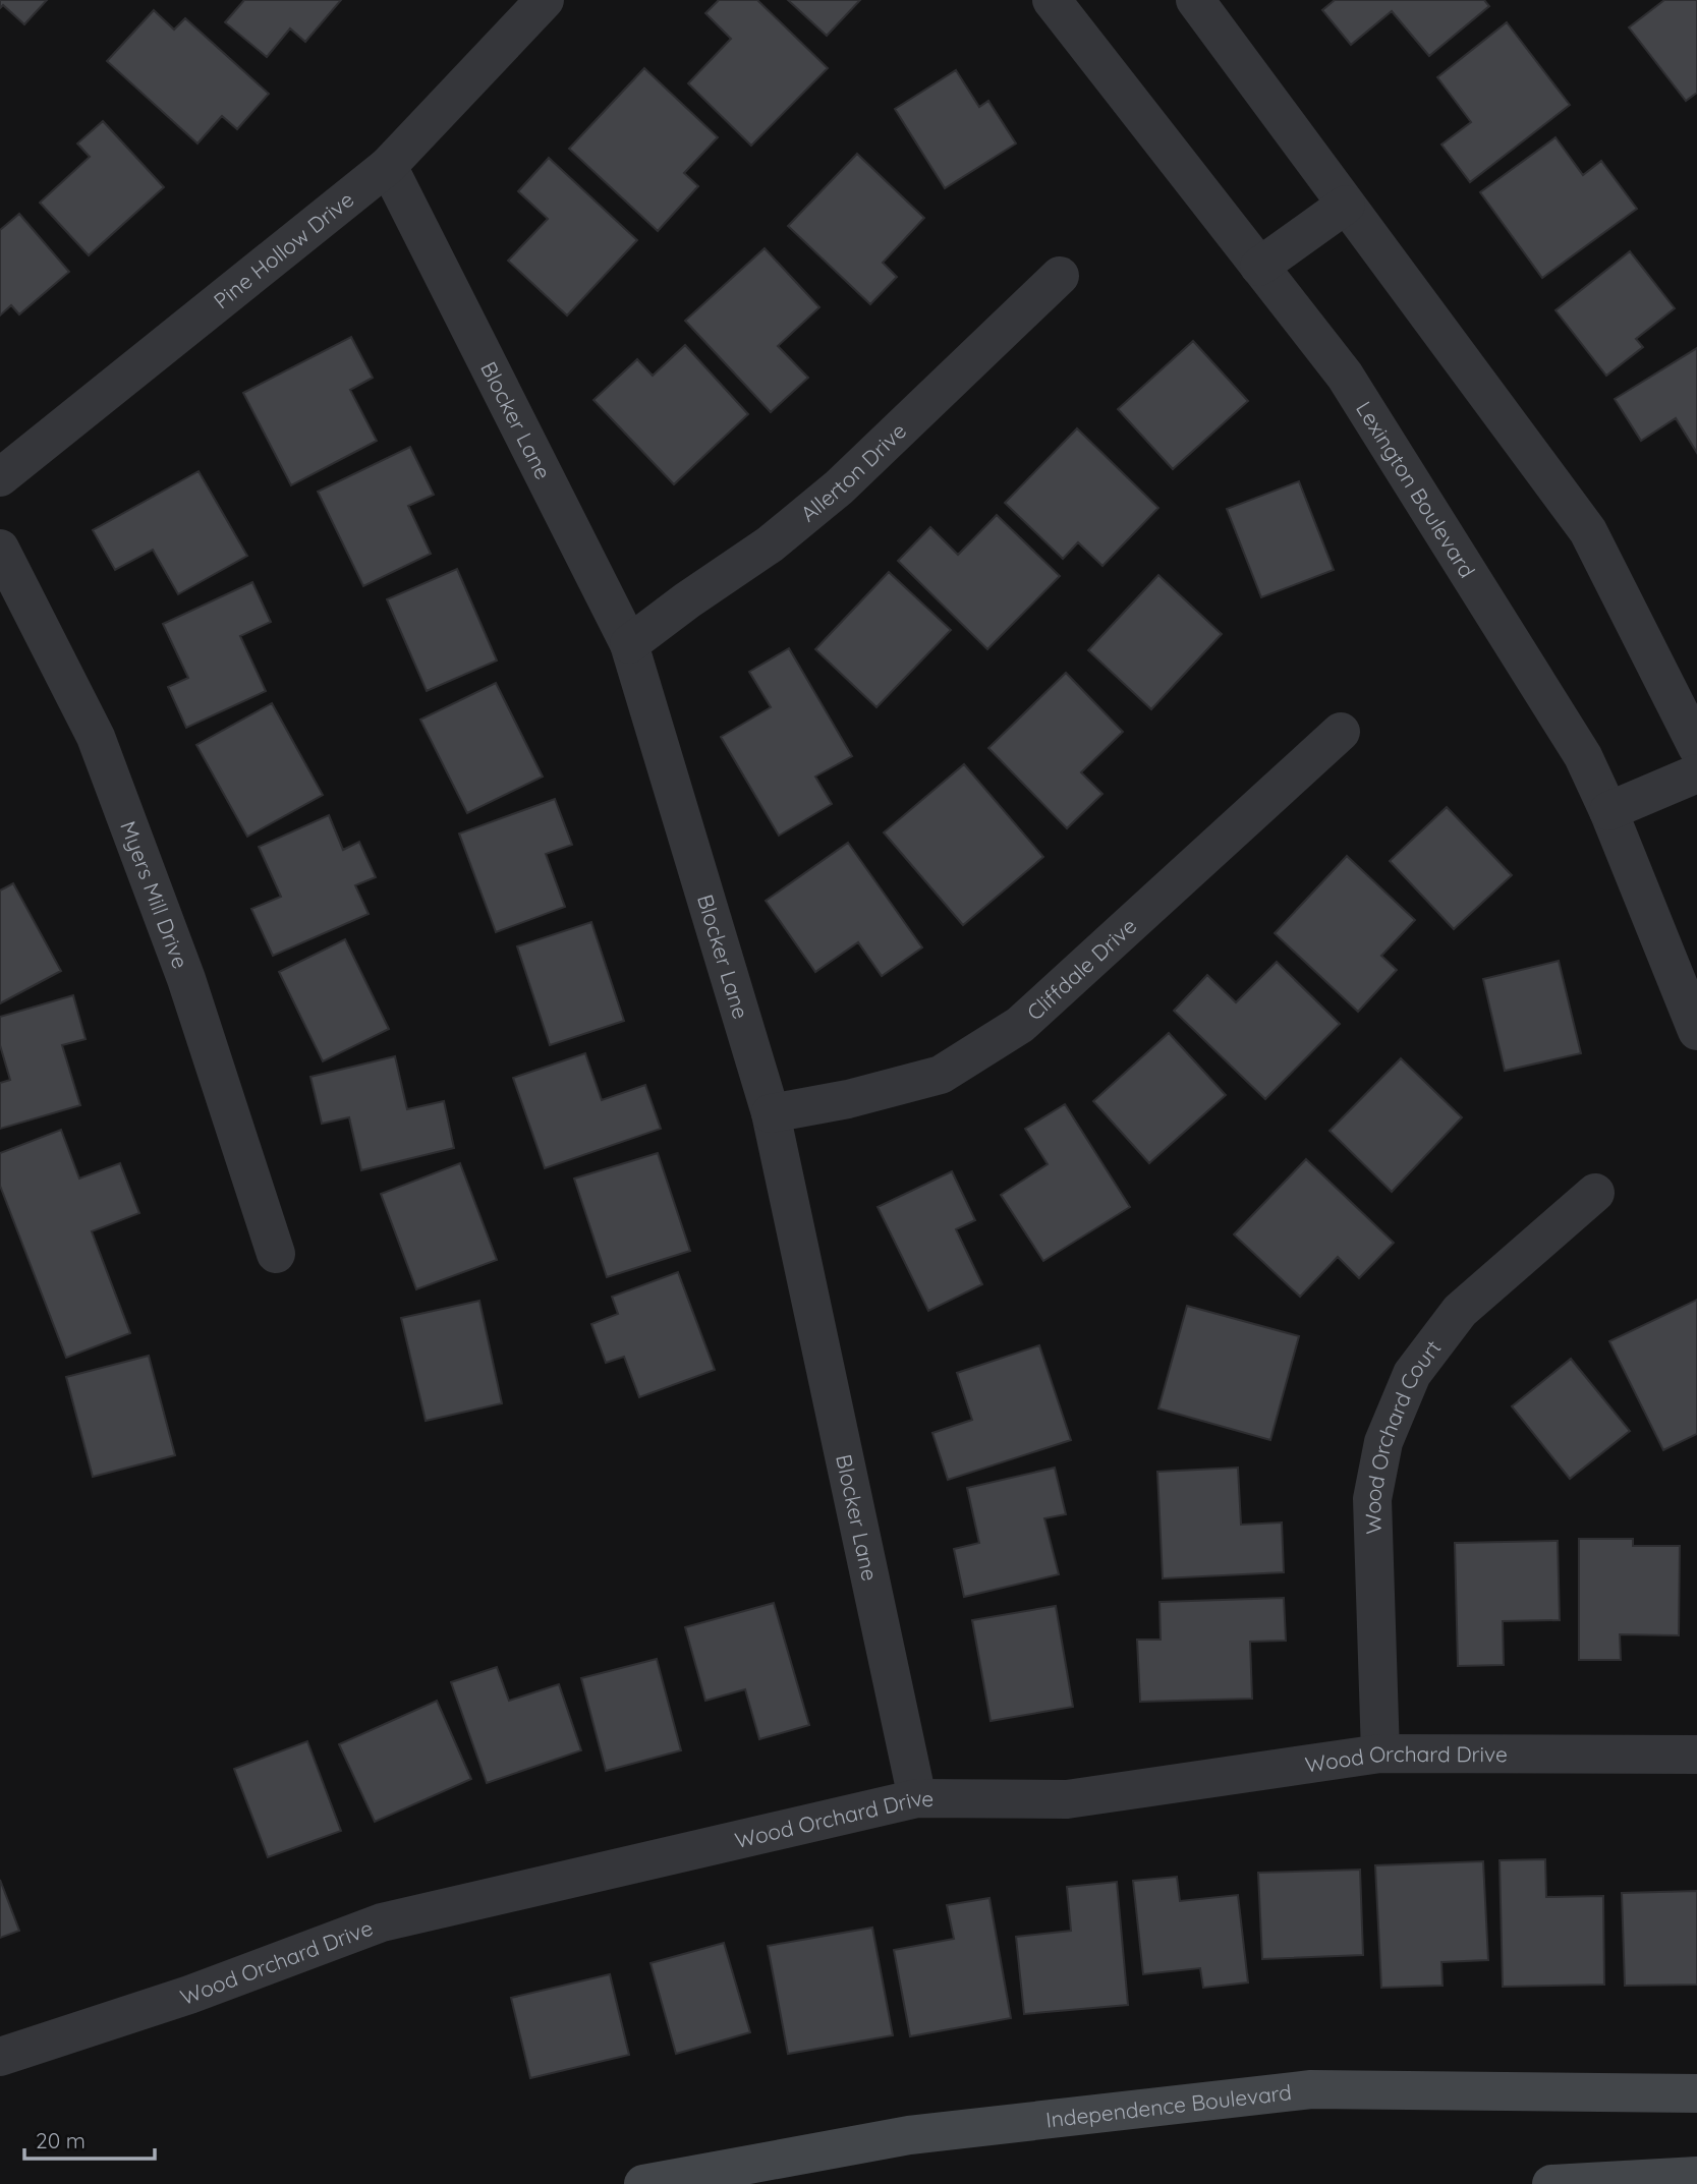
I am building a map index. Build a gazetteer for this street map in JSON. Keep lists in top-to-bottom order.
{
  "streets": {
    "main road": ["Independence Boulevard"],
    "street": [
      "Pine Hollow Drive",
      "Blocker Lane",
      "Allerton Drive",
      "Lexington Boulevard",
      "Myers Mill Drive",
      "Cliffdale Drive",
      "Wood Orchard Court",
      "Wood Orchard Drive"
    ]
  },
  "crossings": [
    ["Pine Hollow Drive", "Blocker Lane"],
    ["Blocker Lane", "Allerton Drive"],
    ["Blocker Lane", "Cliffdale Drive"],
    ["Blocker Lane", "Wood Orchard Drive"],
    ["Wood Orchard Court", "Wood Orchard Drive"]
  ],
  "scale_bar": "20 m"
}
